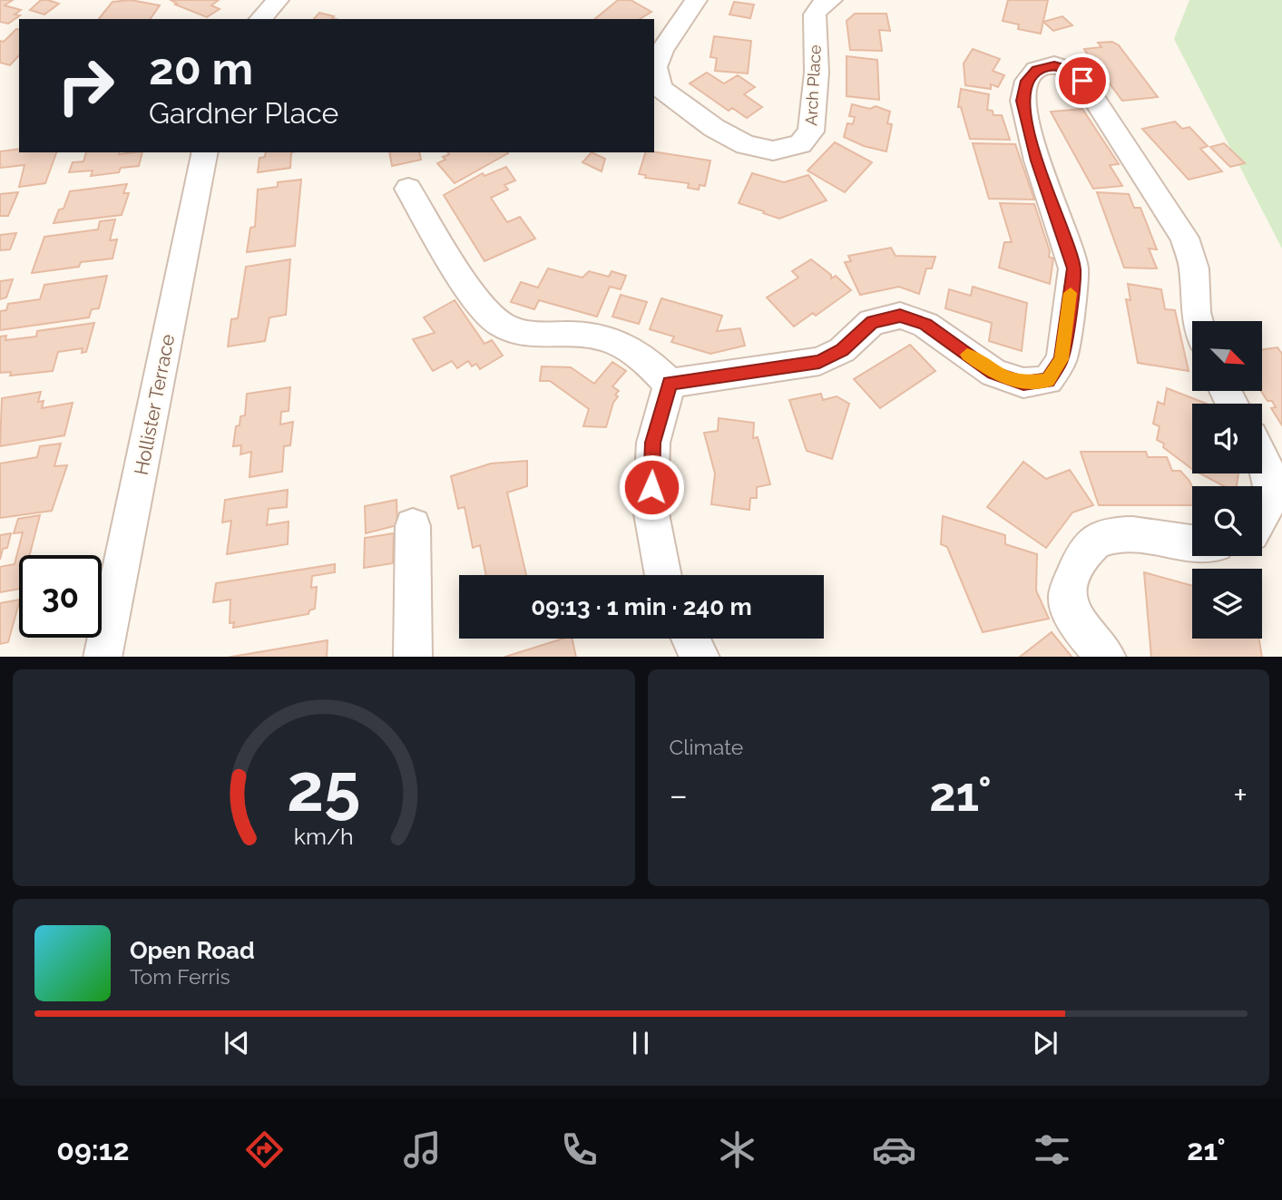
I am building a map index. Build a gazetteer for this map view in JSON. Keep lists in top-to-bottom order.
{
  "streets": {
    "street": ["Arch Place", "Hollister Terrace"]
  },
  "north": "bottom right",
  "page": {
    "turn": ["20 m", "Gardner Place"],
    "limit": "30",
    "trip": "09:13 · 1 min · 240 m",
    "tile": "Climate",
    "heat": ["−", "21°", "+"],
    "song": ["Open Road", "Tom Ferris"],
    "tabs": ["09:12", "21°"],
    "gauge": ["25", "km/h"]
  }
}
